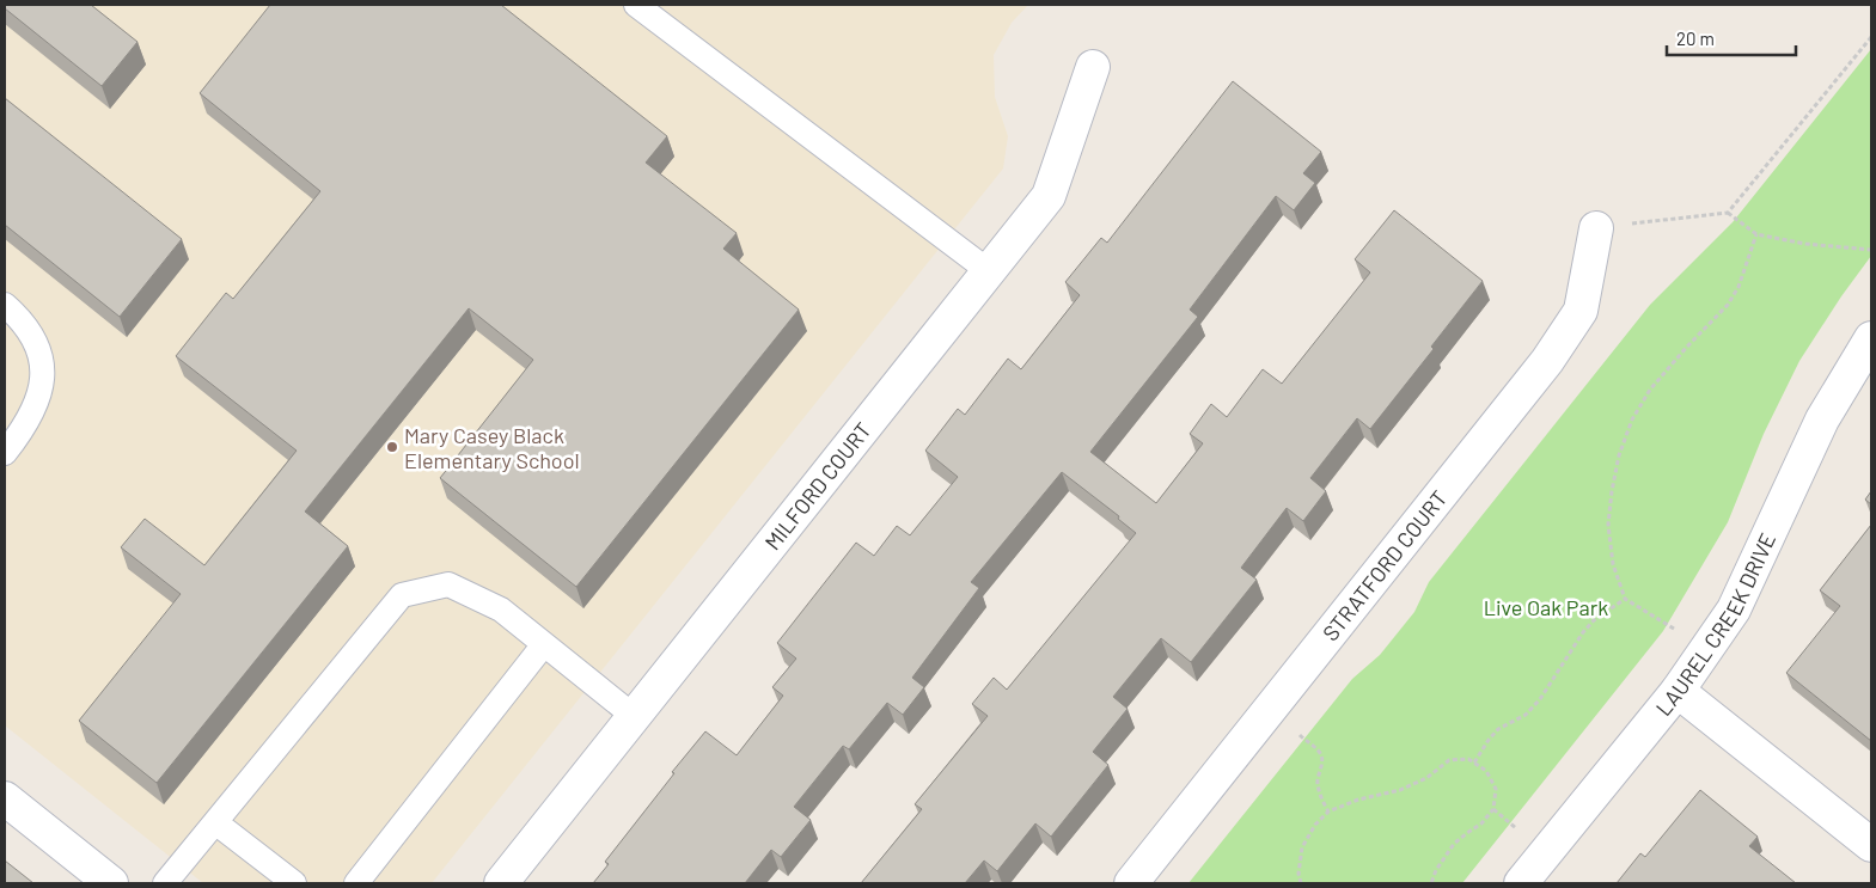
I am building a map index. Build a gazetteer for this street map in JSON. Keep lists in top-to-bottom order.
{
  "streets": {
    "street": ["MILFORD COURT", "STRATFORD COURT", "LAUREL CREEK DRIVE"]
  },
  "parks": ["Live Oak Park"],
  "places": ["Mary Casey Black Elementary School"],
  "scale_bar": "20 m"
}
